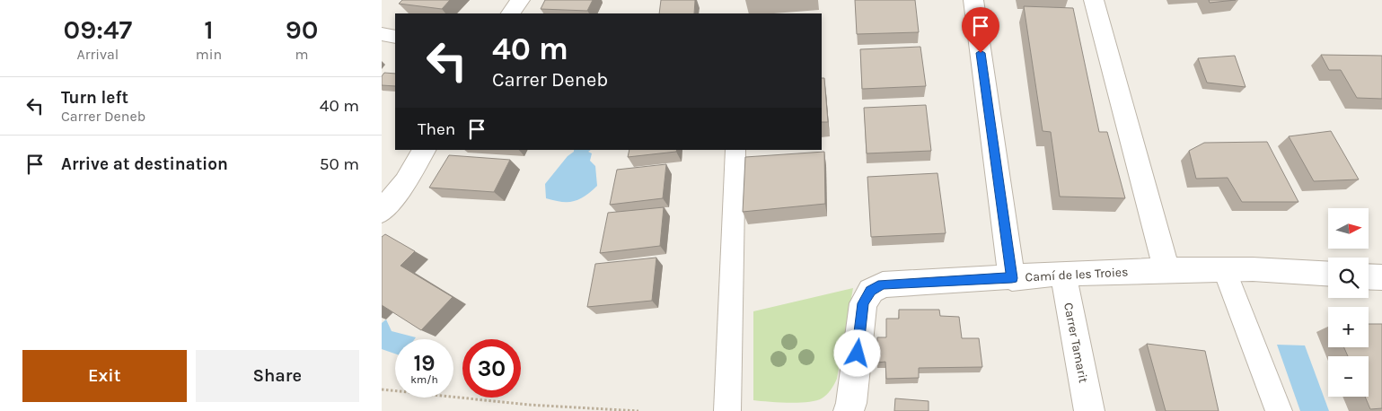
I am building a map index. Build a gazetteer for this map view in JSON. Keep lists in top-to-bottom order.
{
  "streets": {
    "street": ["Camí de les Troies", "Carrer Tamarit"]
  },
  "crossings": [
    ["Camí de les Troies", "Carrer Tamarit"]
  ],
  "north": "right",
  "page": {
    "eta": [
      "09:47",
      "Arrival",
      "1",
      "min",
      "90",
      "m"
    ],
    "turn": ["40 m", "Carrer Deneb"],
    "list": [
      {
        "name": "Turn left",
        "note": "Carrer Deneb",
        "value": "40 m"
      },
      {
        "name": "Arrive at destination",
        "value": "50 m"
      }
    ],
    "then": "Then",
    "map_buttons": ["+", "−"],
    "speed": "19 km/h",
    "limit": "30",
    "buttons": ["Exit", "Share"]
  }
}
